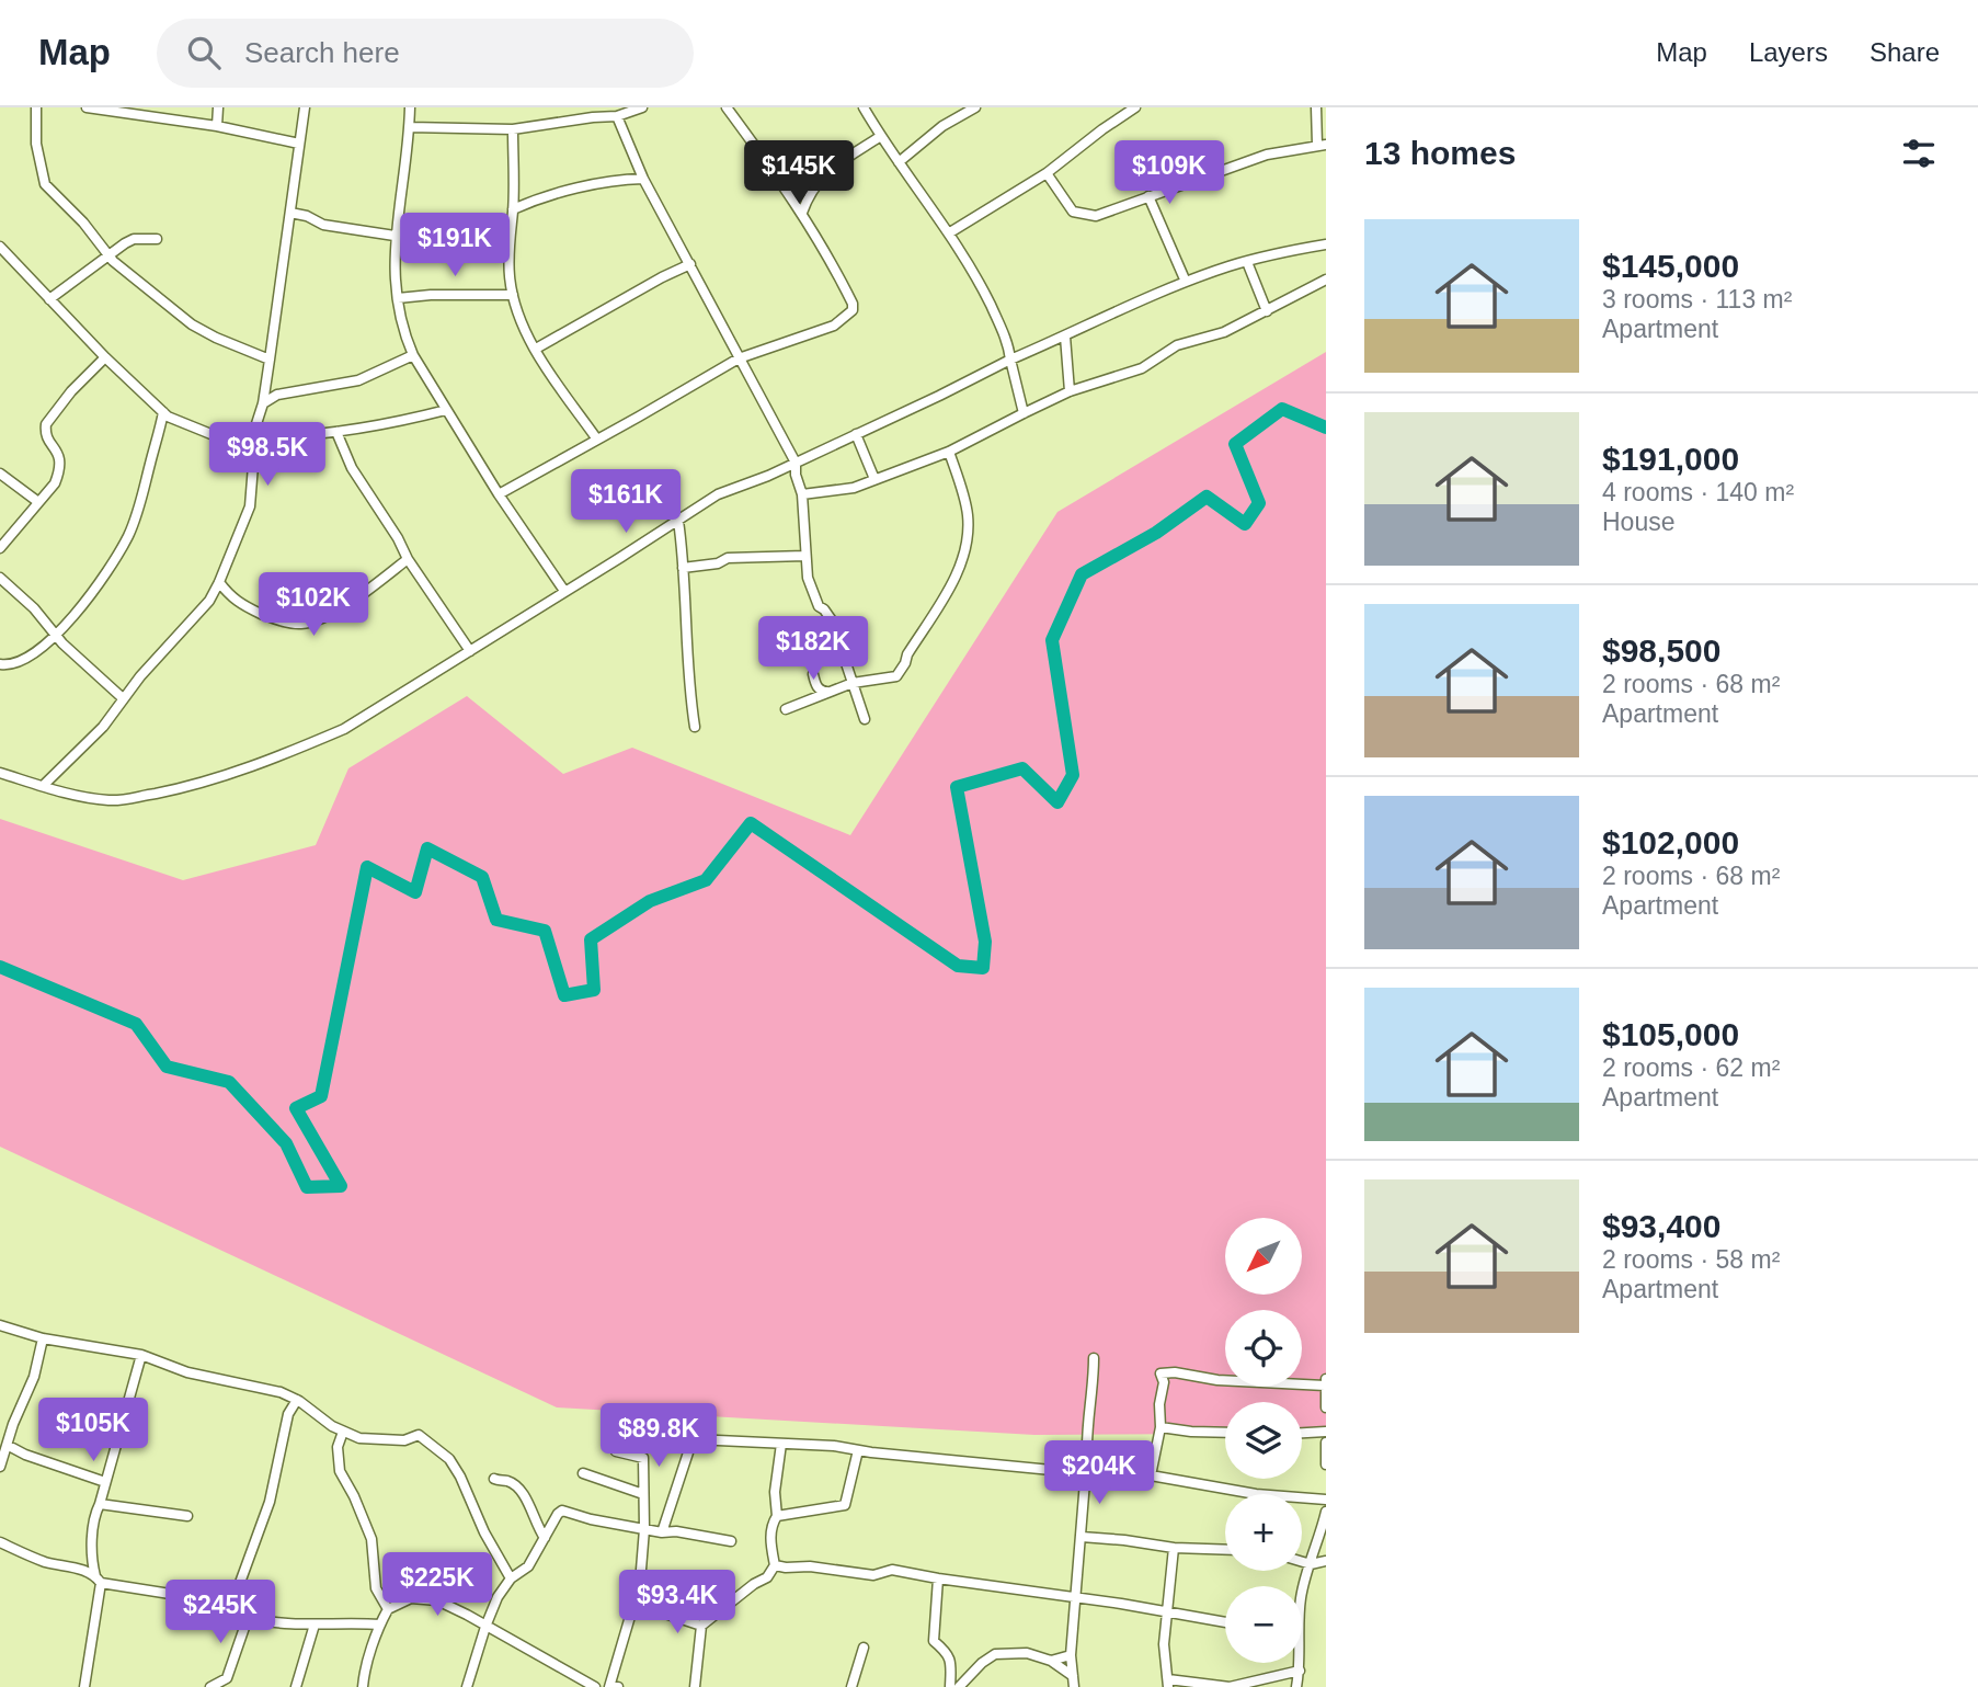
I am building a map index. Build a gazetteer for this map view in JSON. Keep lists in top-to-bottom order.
{
  "north": "bottom left",
  "page": {
    "header": "Map",
    "search": "Search here",
    "nav": ["Map", "Layers", "Share"],
    "heading": "13 homes",
    "price": [
      "$145K",
      "$109K",
      "$191K",
      "$98.5K",
      "$161K",
      "$102K",
      "$182K",
      "$105K",
      "$89.8K",
      "$204K",
      "$225K",
      "$93.4K",
      "$245K"
    ],
    "list": [
      {
        "name": "$145,000",
        "note": "3 rooms · 113 m² · Apartment"
      },
      {
        "name": "$191,000",
        "note": "4 rooms · 140 m² · House"
      },
      {
        "name": "$98,500",
        "note": "2 rooms · 68 m² · Apartment"
      },
      {
        "name": "$102,000",
        "note": "2 rooms · 68 m² · Apartment"
      },
      {
        "name": "$105,000",
        "note": "2 rooms · 62 m² · Apartment"
      },
      {
        "name": "$93,400",
        "note": "2 rooms · 58 m² · Apartment"
      }
    ],
    "map_buttons": ["+", "−"]
  }
}
